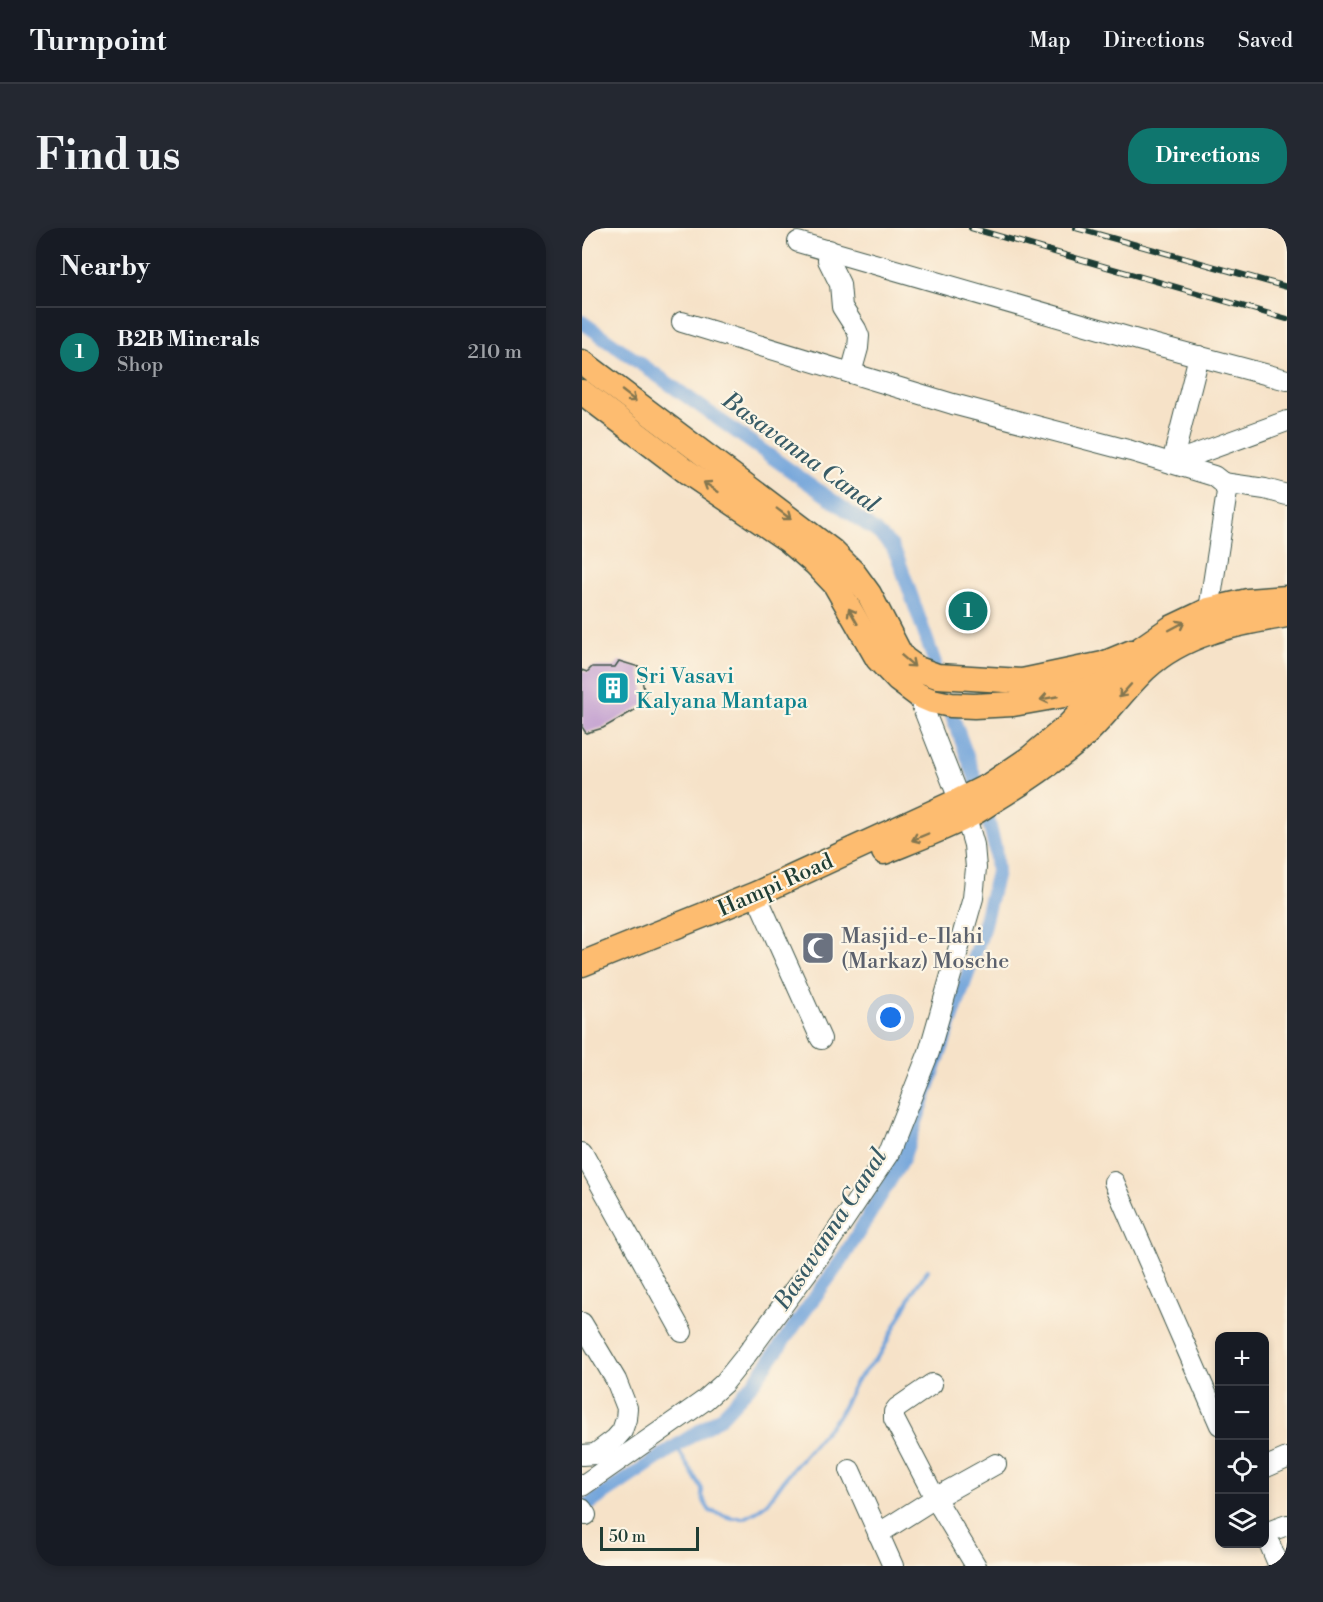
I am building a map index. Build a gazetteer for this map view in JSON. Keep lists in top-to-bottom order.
{
  "streets": {
    "main road": ["Hampi Road"]
  },
  "water": ["Basavanna Canal"],
  "places": {
    "building": ["Sri Vasavi Kalyana Mantapa"],
    "mosque": ["Masjid-e-Ilahi (Markaz) Mosche"]
  },
  "scale_bar": "50 m",
  "page": {
    "header": "Turnpoint",
    "nav": ["Map", "Directions", "Saved"],
    "buttons": "Directions",
    "title": "Find us",
    "heading": "Nearby",
    "list": [
      {
        "mark": "1",
        "name": "B2B Minerals",
        "note": "Shop",
        "value": "210 m"
      }
    ],
    "pins": "1",
    "map_buttons": ["+", "−"],
    "scale": "50 m"
  }
}
